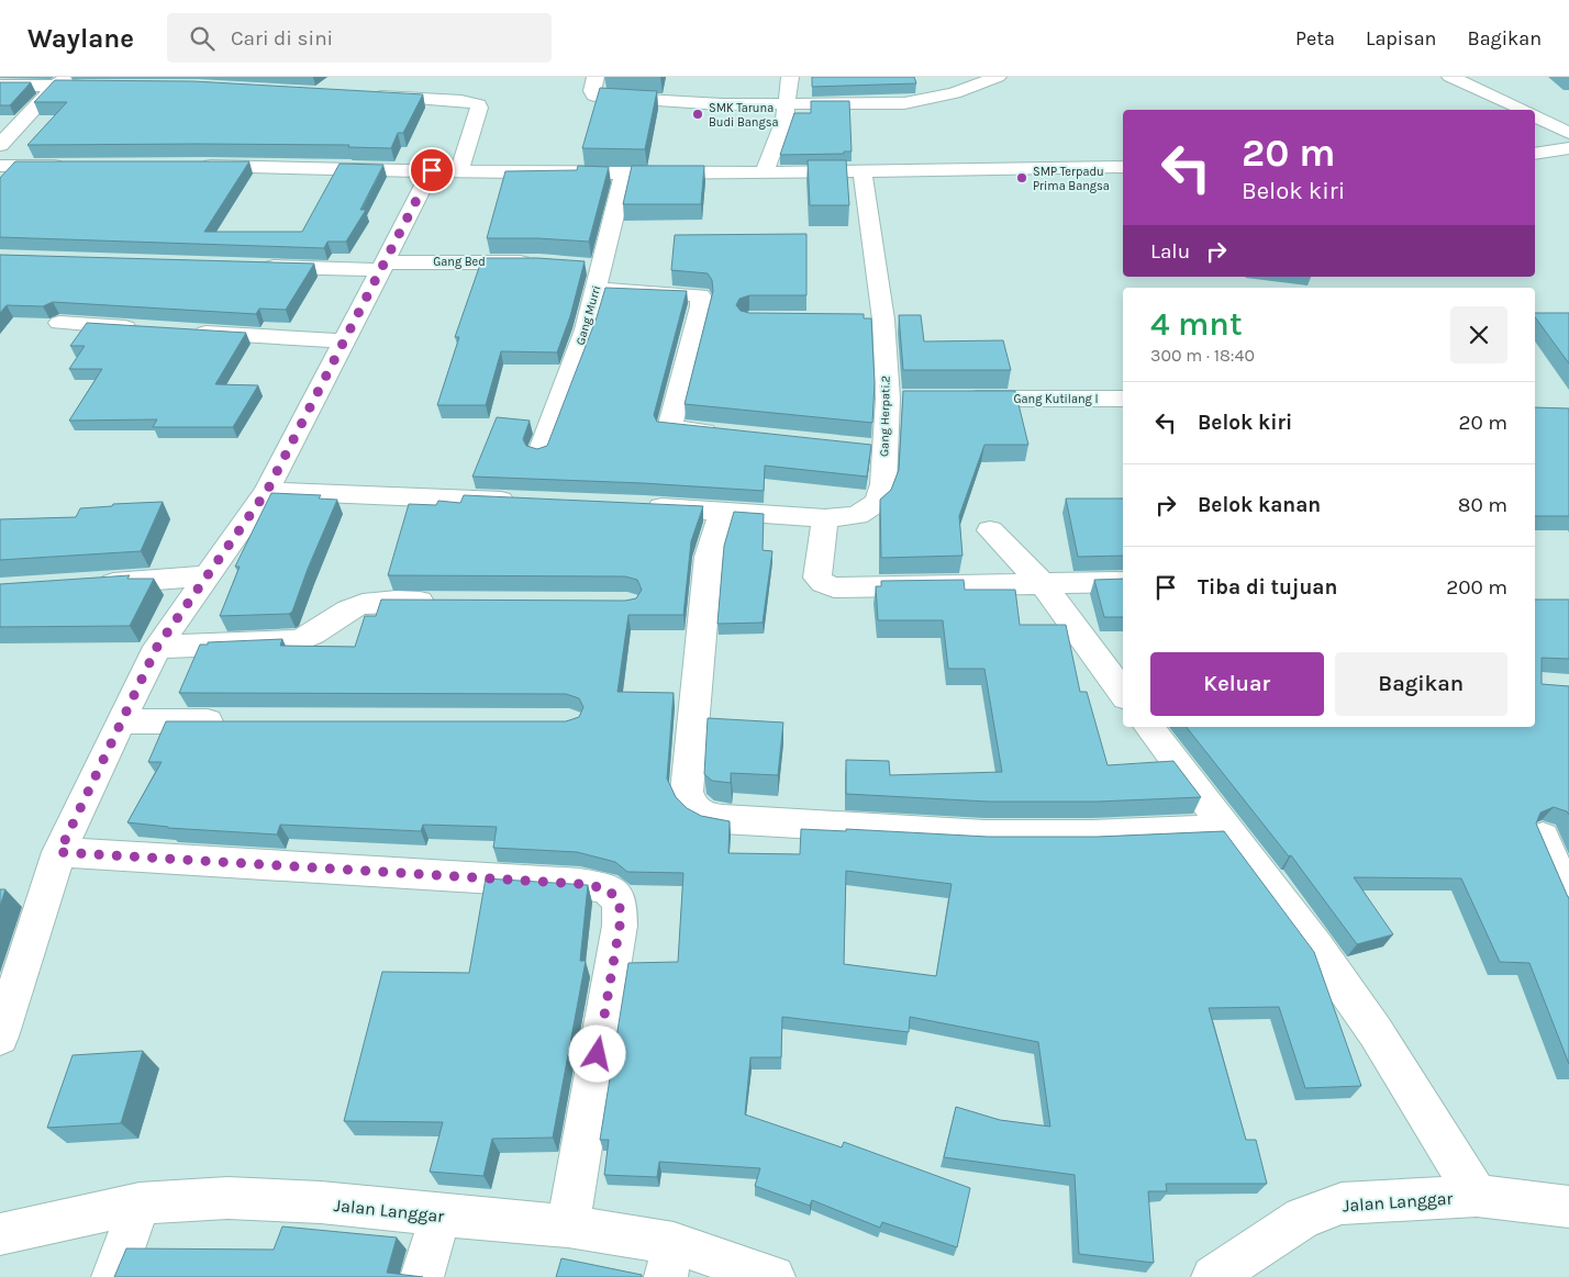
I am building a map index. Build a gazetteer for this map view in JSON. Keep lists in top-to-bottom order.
{
  "streets": {
    "street": [
      "Gang Bed",
      "Gang Murri",
      "Gang Kutilang I",
      "Gang Herpati.2",
      "Jalan Langgar"
    ]
  },
  "places": ["SMK Taruna Budi Bangsa", "SMP Terpadu Prima Bangsa"],
  "page": {
    "header": "Waylane",
    "search": "Cari di sini",
    "nav": ["Peta", "Lapisan", "Bagikan"],
    "turn": ["20 m", "Belok kiri"],
    "then": "Lalu",
    "heading": ["4 mnt", "300 m · 18:40"],
    "list": [
      {
        "name": "Belok kiri",
        "value": "20 m"
      },
      {
        "name": "Belok kanan",
        "value": "80 m"
      },
      {
        "name": "Tiba di tujuan",
        "value": "200 m"
      }
    ],
    "buttons": ["Keluar", "Bagikan"]
  }
}
